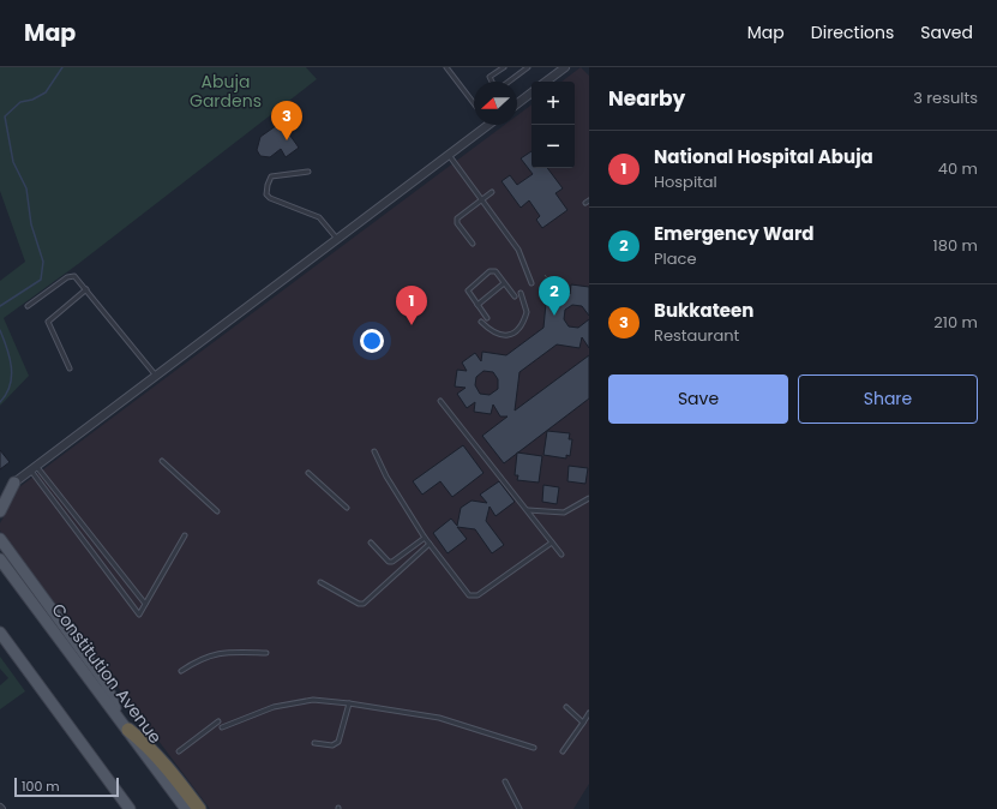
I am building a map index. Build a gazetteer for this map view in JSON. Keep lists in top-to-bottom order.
{
  "streets": {
    "main road": ["Constitution Avenue"]
  },
  "parks": ["Abuja Gardens"],
  "scale_bar": "100 m",
  "north": "left",
  "page": {
    "header": "Map",
    "nav": ["Map", "Directions", "Saved"],
    "heading": ["Nearby", "3 results"],
    "map_buttons": ["+", "−"],
    "pins": ["3", "2", "1"],
    "list": [
      {
        "mark": "1",
        "name": "National Hospital Abuja",
        "note": "Hospital",
        "value": "40 m"
      },
      {
        "mark": "2",
        "name": "Emergency Ward",
        "note": "Place",
        "value": "180 m"
      },
      {
        "mark": "3",
        "name": "Bukkateen",
        "note": "Restaurant",
        "value": "210 m"
      }
    ],
    "buttons": ["Save", "Share"],
    "scale": "100 m"
  }
}
